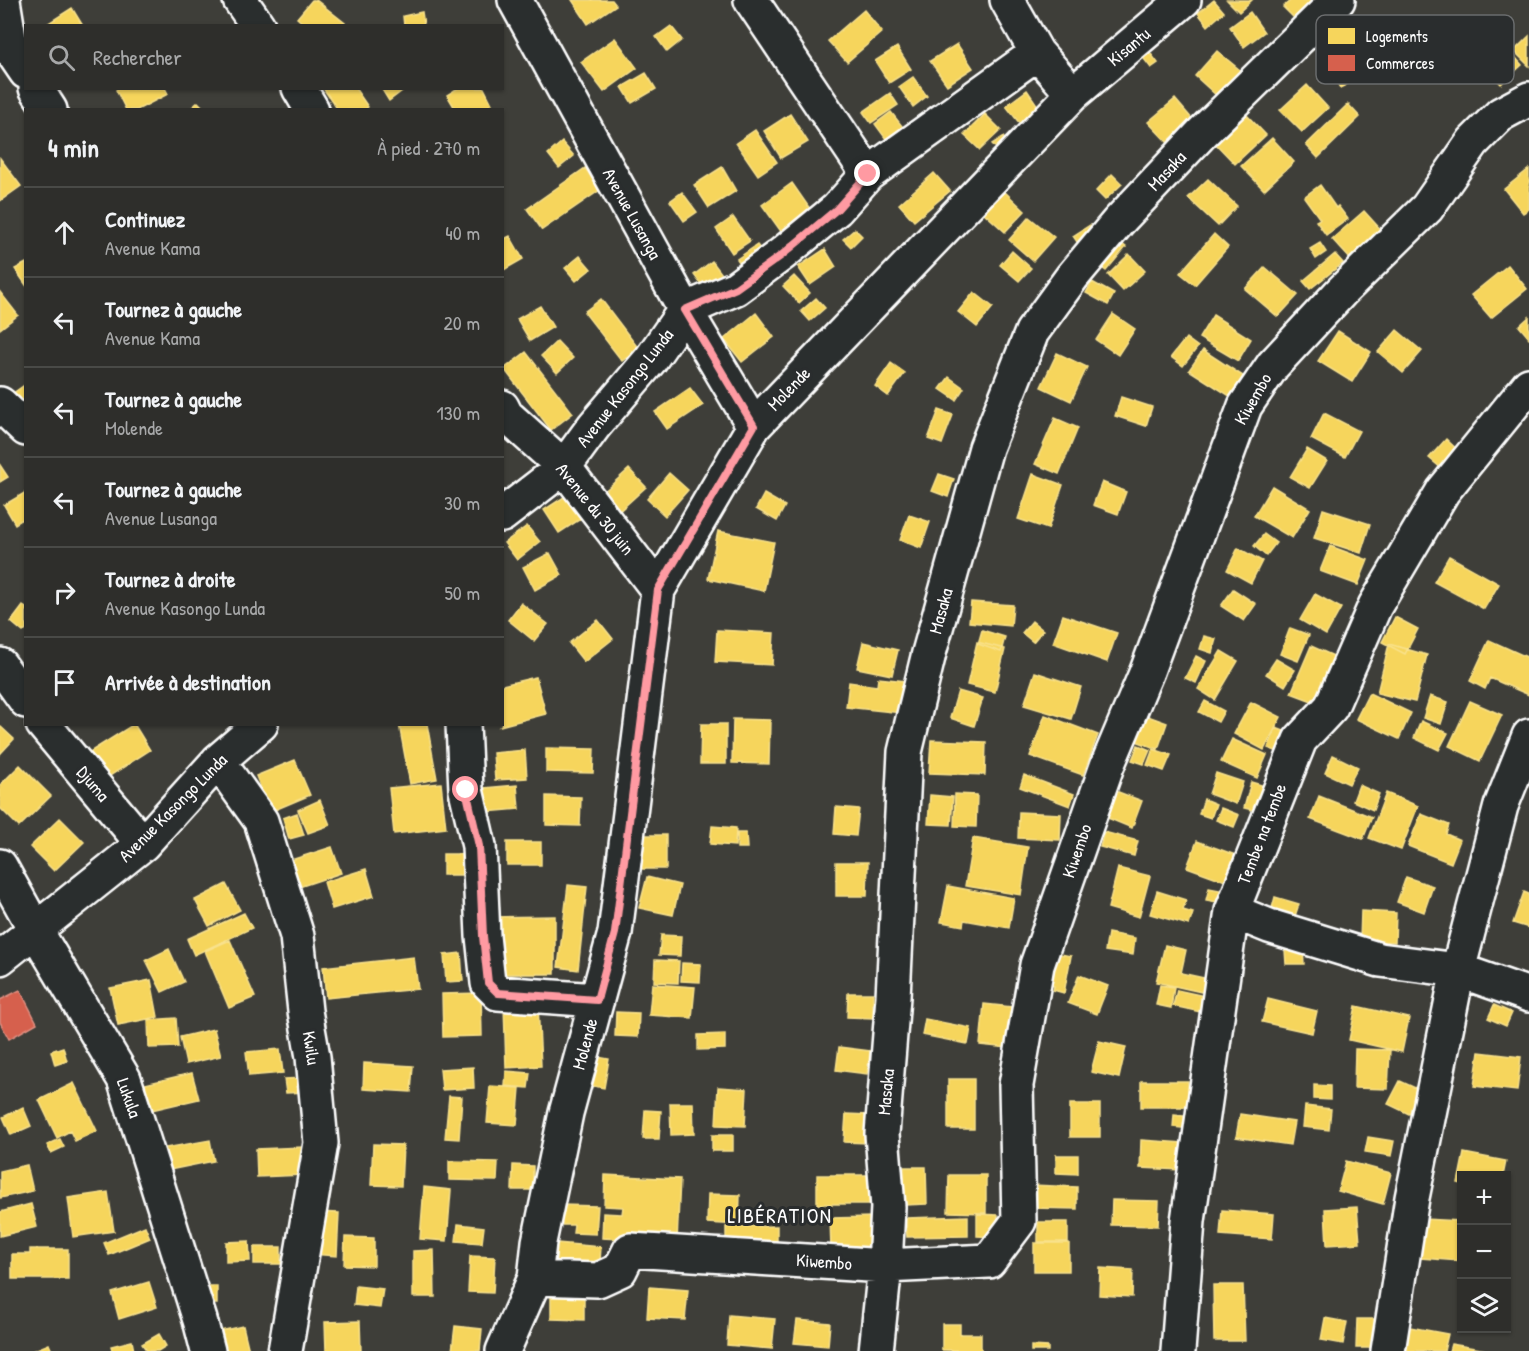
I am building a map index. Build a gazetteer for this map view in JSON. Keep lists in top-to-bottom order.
{
  "streets": {
    "street": [
      "Kisantu",
      "Masaka",
      "Avenue Lusanga",
      "Avenue Kasongo Lunda",
      "Molende",
      "Kiwembo",
      "Avenue du 30 juin",
      "Djuma",
      "Tembe na tembe",
      "Kwilu",
      "Lukula"
    ]
  },
  "crossings": [
    ["Kisantu", "Molende"],
    ["Masaka", "Kiwembo"],
    ["Avenue Lusanga", "Avenue Kasongo Lunda"],
    ["Avenue Lusanga", "Molende"],
    ["Avenue Kasongo Lunda", "Avenue du 30 juin"],
    ["Avenue Kasongo Lunda", "Djuma"],
    ["Avenue Kasongo Lunda", "Kwilu"],
    ["Avenue Kasongo Lunda", "Lukula"],
    ["Molende", "Kiwembo"],
    ["Molende", "Avenue du 30 juin"]
  ],
  "districts": ["LIBÉRATION"],
  "legend": ["Logements", "Commerces"],
  "page": {
    "search": "Rechercher",
    "heading": ["4 min", "À pied · 270 m"],
    "list": [
      ["Continuez", "Avenue Kama", "40 m"],
      ["Tournez à gauche", "Avenue Kama", "20 m"],
      ["Tournez à gauche", "Molende", "130 m"],
      ["Tournez à gauche", "Avenue Lusanga", "30 m"],
      ["Tournez à droite", "Avenue Kasongo Lunda", "50 m"],
      "Arrivée à destination"
    ],
    "map_buttons": ["+", "−"]
  }
}
